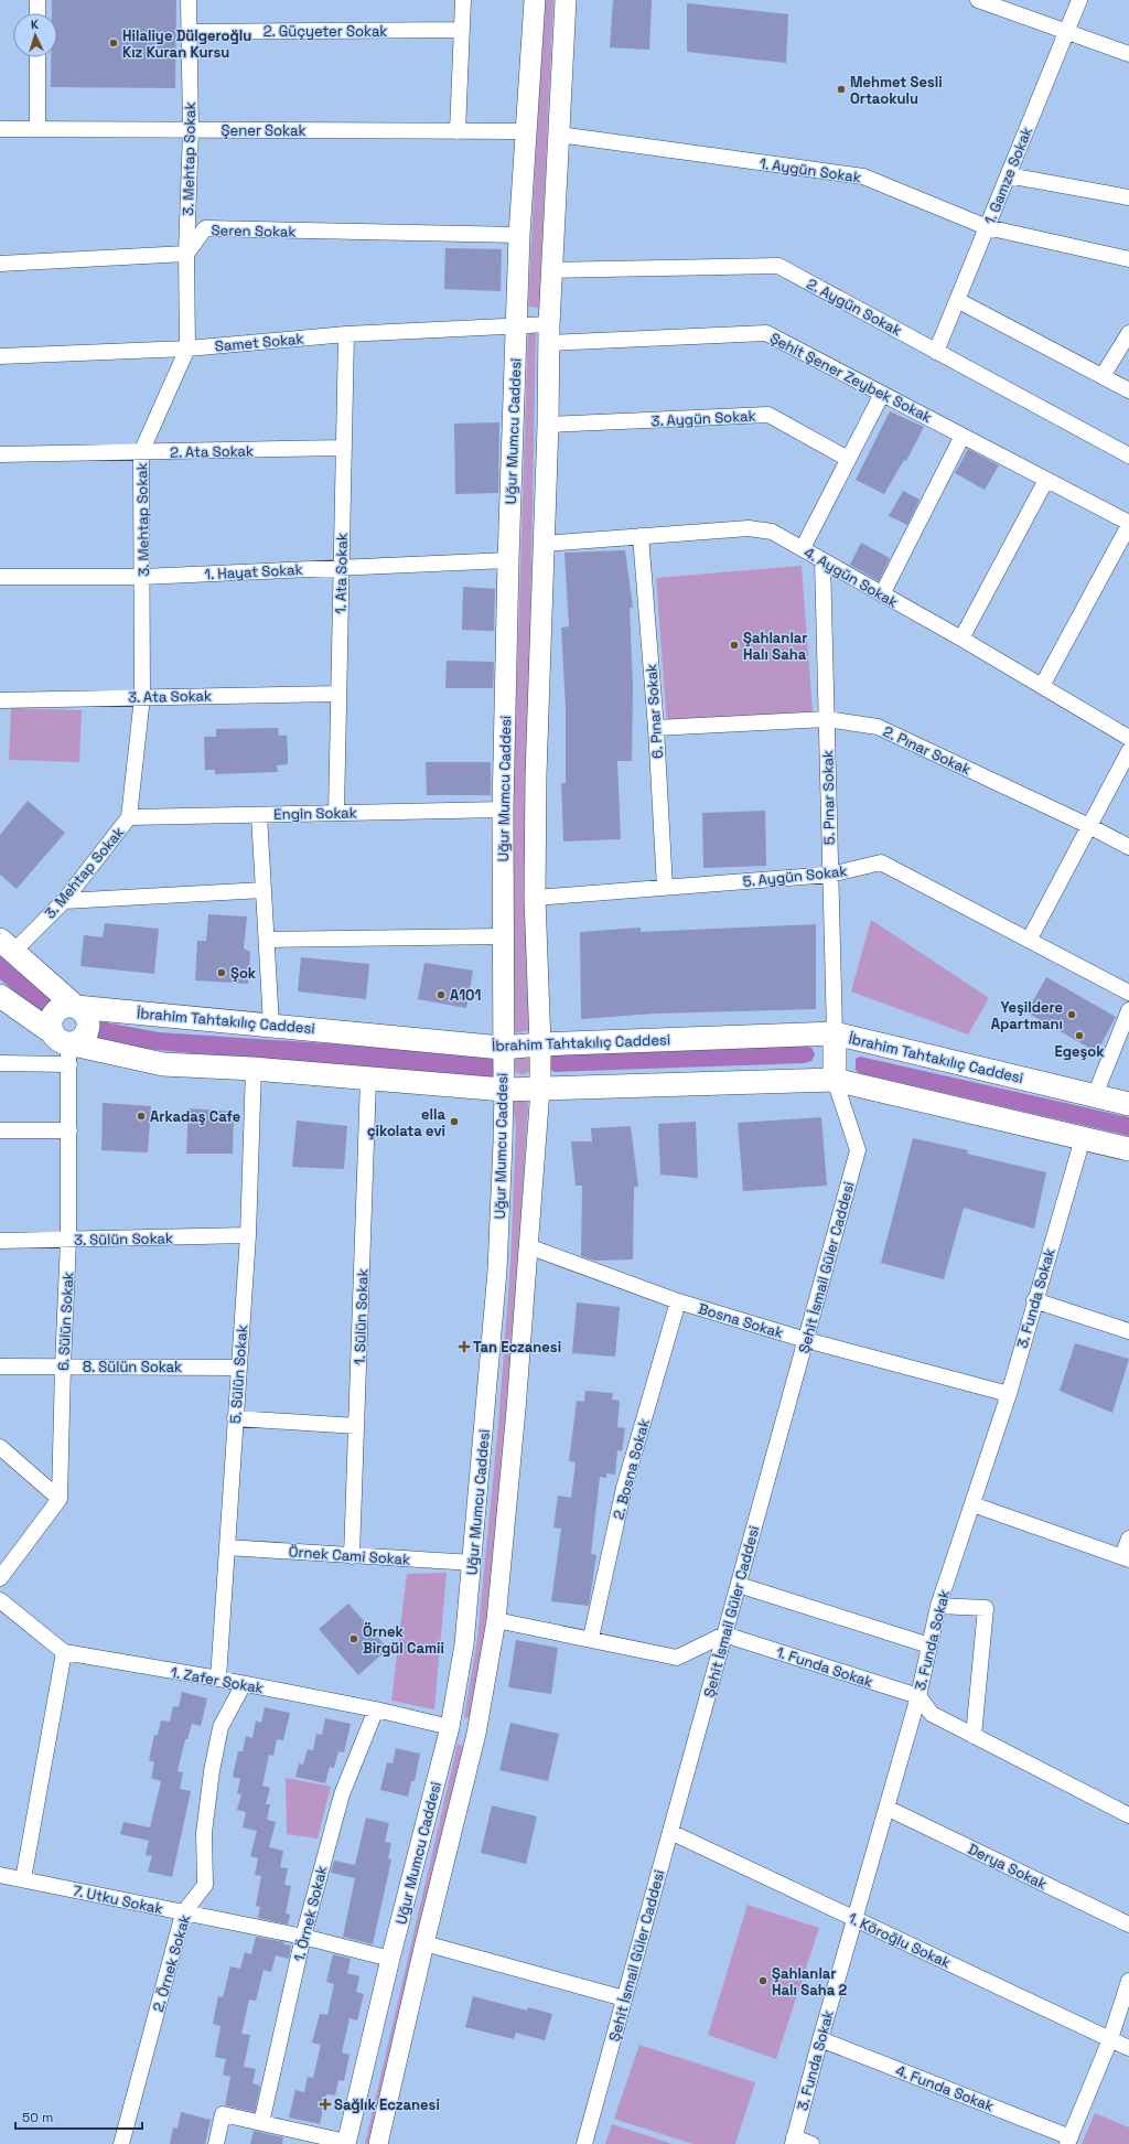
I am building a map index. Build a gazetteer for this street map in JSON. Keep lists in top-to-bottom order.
{
  "streets": {
    "main road": ["Uğur Mumcu Caddesi", "İbrahim Tahtakılıç Caddesi"],
    "street": [
      "2. Güçyeter Sokak",
      "Şener Sokak",
      "3. Mehtap Sokak",
      "1. Aygün Sokak",
      "1. Gamze Sokak",
      "Seren Sokak",
      "2. Aygün Sokak",
      "Samet Sokak",
      "Şehit Şener Zeybek Sokak",
      "3. Aygün Sokak",
      "2. Ata Sokak",
      "1. Hayat Sokak",
      "1. Ata Sokak",
      "4. Aygün Sokak",
      "3. Ata Sokak",
      "6. Pınar Sokak",
      "2. Pınar Sokak",
      "5. Pınar Sokak",
      "Engin Sokak",
      "5. Aygün Sokak",
      "3. Sülün Sokak",
      "Şehit İsmail Güler Caddesi",
      "3. Funda Sokak",
      "1. Sülün Sokak",
      "Bosna Sokak",
      "6. Sülün Sokak",
      "8. Sülün Sokak",
      "5. Sülün Sokak",
      "2. Bosna Sokak",
      "Örnek Cami Sokak",
      "1. Funda Sokak",
      "1. Zafer Sokak",
      "Derya Sokak",
      "7. Utku Sokak",
      "1. Örnek Sokak",
      "1. Köroğlu Sokak",
      "2. Örnek Sokak",
      "4. Funda Sokak"
    ]
  },
  "crossings": [
    ["2. Güçyeter Sokak", "3. Mehtap Sokak"],
    ["Şener Sokak", "3. Mehtap Sokak"],
    ["Şener Sokak", "Uğur Mumcu Caddesi"],
    ["3. Mehtap Sokak", "Seren Sokak"],
    ["3. Mehtap Sokak", "Samet Sokak"],
    ["3. Mehtap Sokak", "2. Ata Sokak"],
    ["3. Mehtap Sokak", "1. Hayat Sokak"],
    ["3. Mehtap Sokak", "3. Ata Sokak"],
    ["3. Mehtap Sokak", "Engin Sokak"],
    ["1. Aygün Sokak", "1. Gamze Sokak"],
    ["1. Aygün Sokak", "Uğur Mumcu Caddesi"],
    ["1. Gamze Sokak", "2. Aygün Sokak"],
    ["Seren Sokak", "Uğur Mumcu Caddesi"],
    ["2. Aygün Sokak", "Uğur Mumcu Caddesi"],
    ["Samet Sokak", "Şehit Şener Zeybek Sokak"],
    ["Samet Sokak", "Uğur Mumcu Caddesi"],
    ["Samet Sokak", "1. Ata Sokak"],
    ["Şehit Şener Zeybek Sokak", "Uğur Mumcu Caddesi"],
    ["3. Aygün Sokak", "Uğur Mumcu Caddesi"],
    ["Uğur Mumcu Caddesi", "1. Hayat Sokak"],
    ["Uğur Mumcu Caddesi", "4. Aygün Sokak"],
    ["Uğur Mumcu Caddesi", "Engin Sokak"],
    ["Uğur Mumcu Caddesi", "5. Aygün Sokak"],
    ["Uğur Mumcu Caddesi", "İbrahim Tahtakılıç Caddesi"],
    ["Uğur Mumcu Caddesi", "Bosna Sokak"],
    ["Uğur Mumcu Caddesi", "Örnek Cami Sokak"],
    ["Uğur Mumcu Caddesi", "1. Zafer Sokak"],
    ["Uğur Mumcu Caddesi", "7. Utku Sokak"],
    ["2. Ata Sokak", "1. Ata Sokak"],
    ["1. Hayat Sokak", "1. Ata Sokak"],
    ["1. Ata Sokak", "3. Ata Sokak"],
    ["1. Ata Sokak", "Engin Sokak"],
    ["4. Aygün Sokak", "6. Pınar Sokak"],
    ["4. Aygün Sokak", "5. Pınar Sokak"],
    ["6. Pınar Sokak", "2. Pınar Sokak"],
    ["6. Pınar Sokak", "5. Aygün Sokak"],
    ["2. Pınar Sokak", "5. Pınar Sokak"],
    ["5. Pınar Sokak", "5. Aygün Sokak"],
    ["5. Pınar Sokak", "İbrahim Tahtakılıç Caddesi"],
    ["İbrahim Tahtakılıç Caddesi", "6. Sülün Sokak"],
    ["3. Sülün Sokak", "6. Sülün Sokak"],
    ["3. Sülün Sokak", "5. Sülün Sokak"],
    ["Şehit İsmail Güler Caddesi", "Bosna Sokak"],
    ["Şehit İsmail Güler Caddesi", "1. Funda Sokak"],
    ["Şehit İsmail Güler Caddesi", "1. Köroğlu Sokak"],
    ["3. Funda Sokak", "Bosna Sokak"],
    ["3. Funda Sokak", "1. Funda Sokak"],
    ["3. Funda Sokak", "Derya Sokak"],
    ["3. Funda Sokak", "1. Köroğlu Sokak"],
    ["3. Funda Sokak", "4. Funda Sokak"],
    ["1. Sülün Sokak", "Örnek Cami Sokak"],
    ["Bosna Sokak", "2. Bosna Sokak"],
    ["6. Sülün Sokak", "8. Sülün Sokak"],
    ["8. Sülün Sokak", "5. Sülün Sokak"],
    ["5. Sülün Sokak", "Örnek Cami Sokak"],
    ["5. Sülün Sokak", "1. Zafer Sokak"],
    ["1. Zafer Sokak", "1. Örnek Sokak"],
    ["1. Zafer Sokak", "2. Örnek Sokak"],
    ["7. Utku Sokak", "1. Örnek Sokak"],
    ["7. Utku Sokak", "2. Örnek Sokak"]
  ],
  "places": {
    "other": [
      "Hilaliye Dülgeroğlu Kız Kuran Kursu",
      "Mehmet Sesli Ortaokulu",
      "Şahlanlar Halı Saha",
      "Şok",
      "A101",
      "Yeşildere Apartmanı",
      "Egeşok",
      "Arkadaş Cafe",
      "ella çikolata evi",
      "Örnek Birgül Camii",
      "Şahlanlar Halı Saha 2"
    ],
    "health": ["Tan Eczanesi", "Sağlık Eczanesi"]
  },
  "scale_bar": "50 m",
  "north": "top"
}
